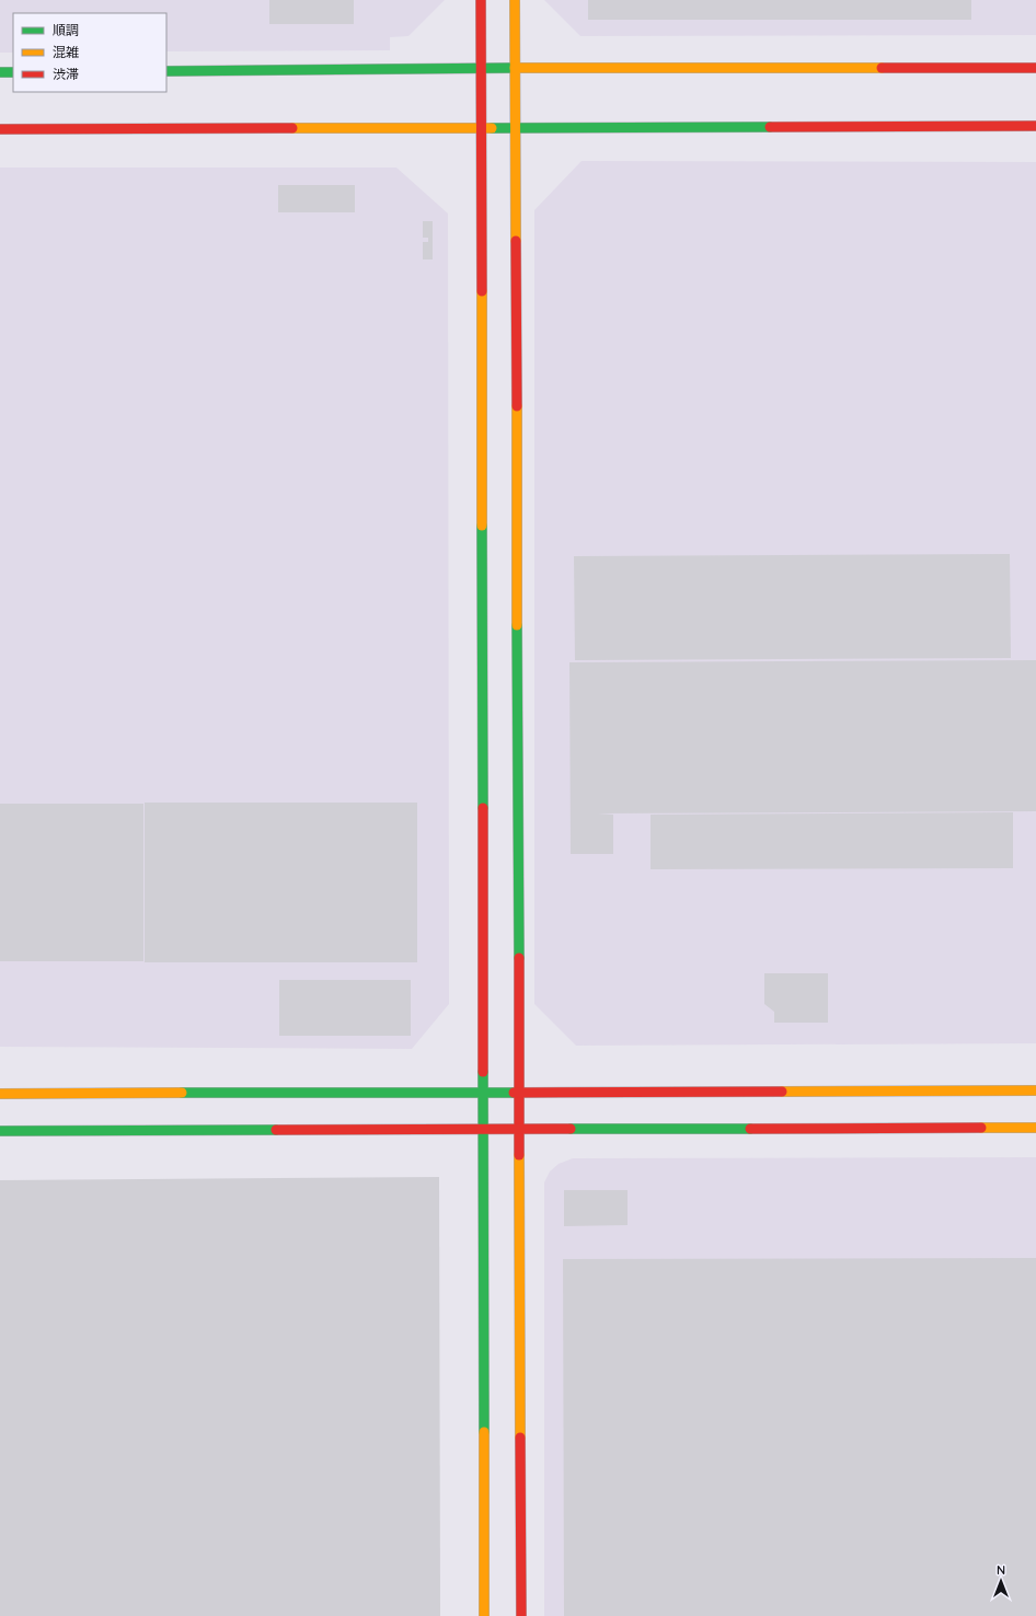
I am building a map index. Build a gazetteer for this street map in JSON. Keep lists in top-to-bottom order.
{
  "legend": ["順調", "混雑", "渋滞"],
  "north": "top"
}
